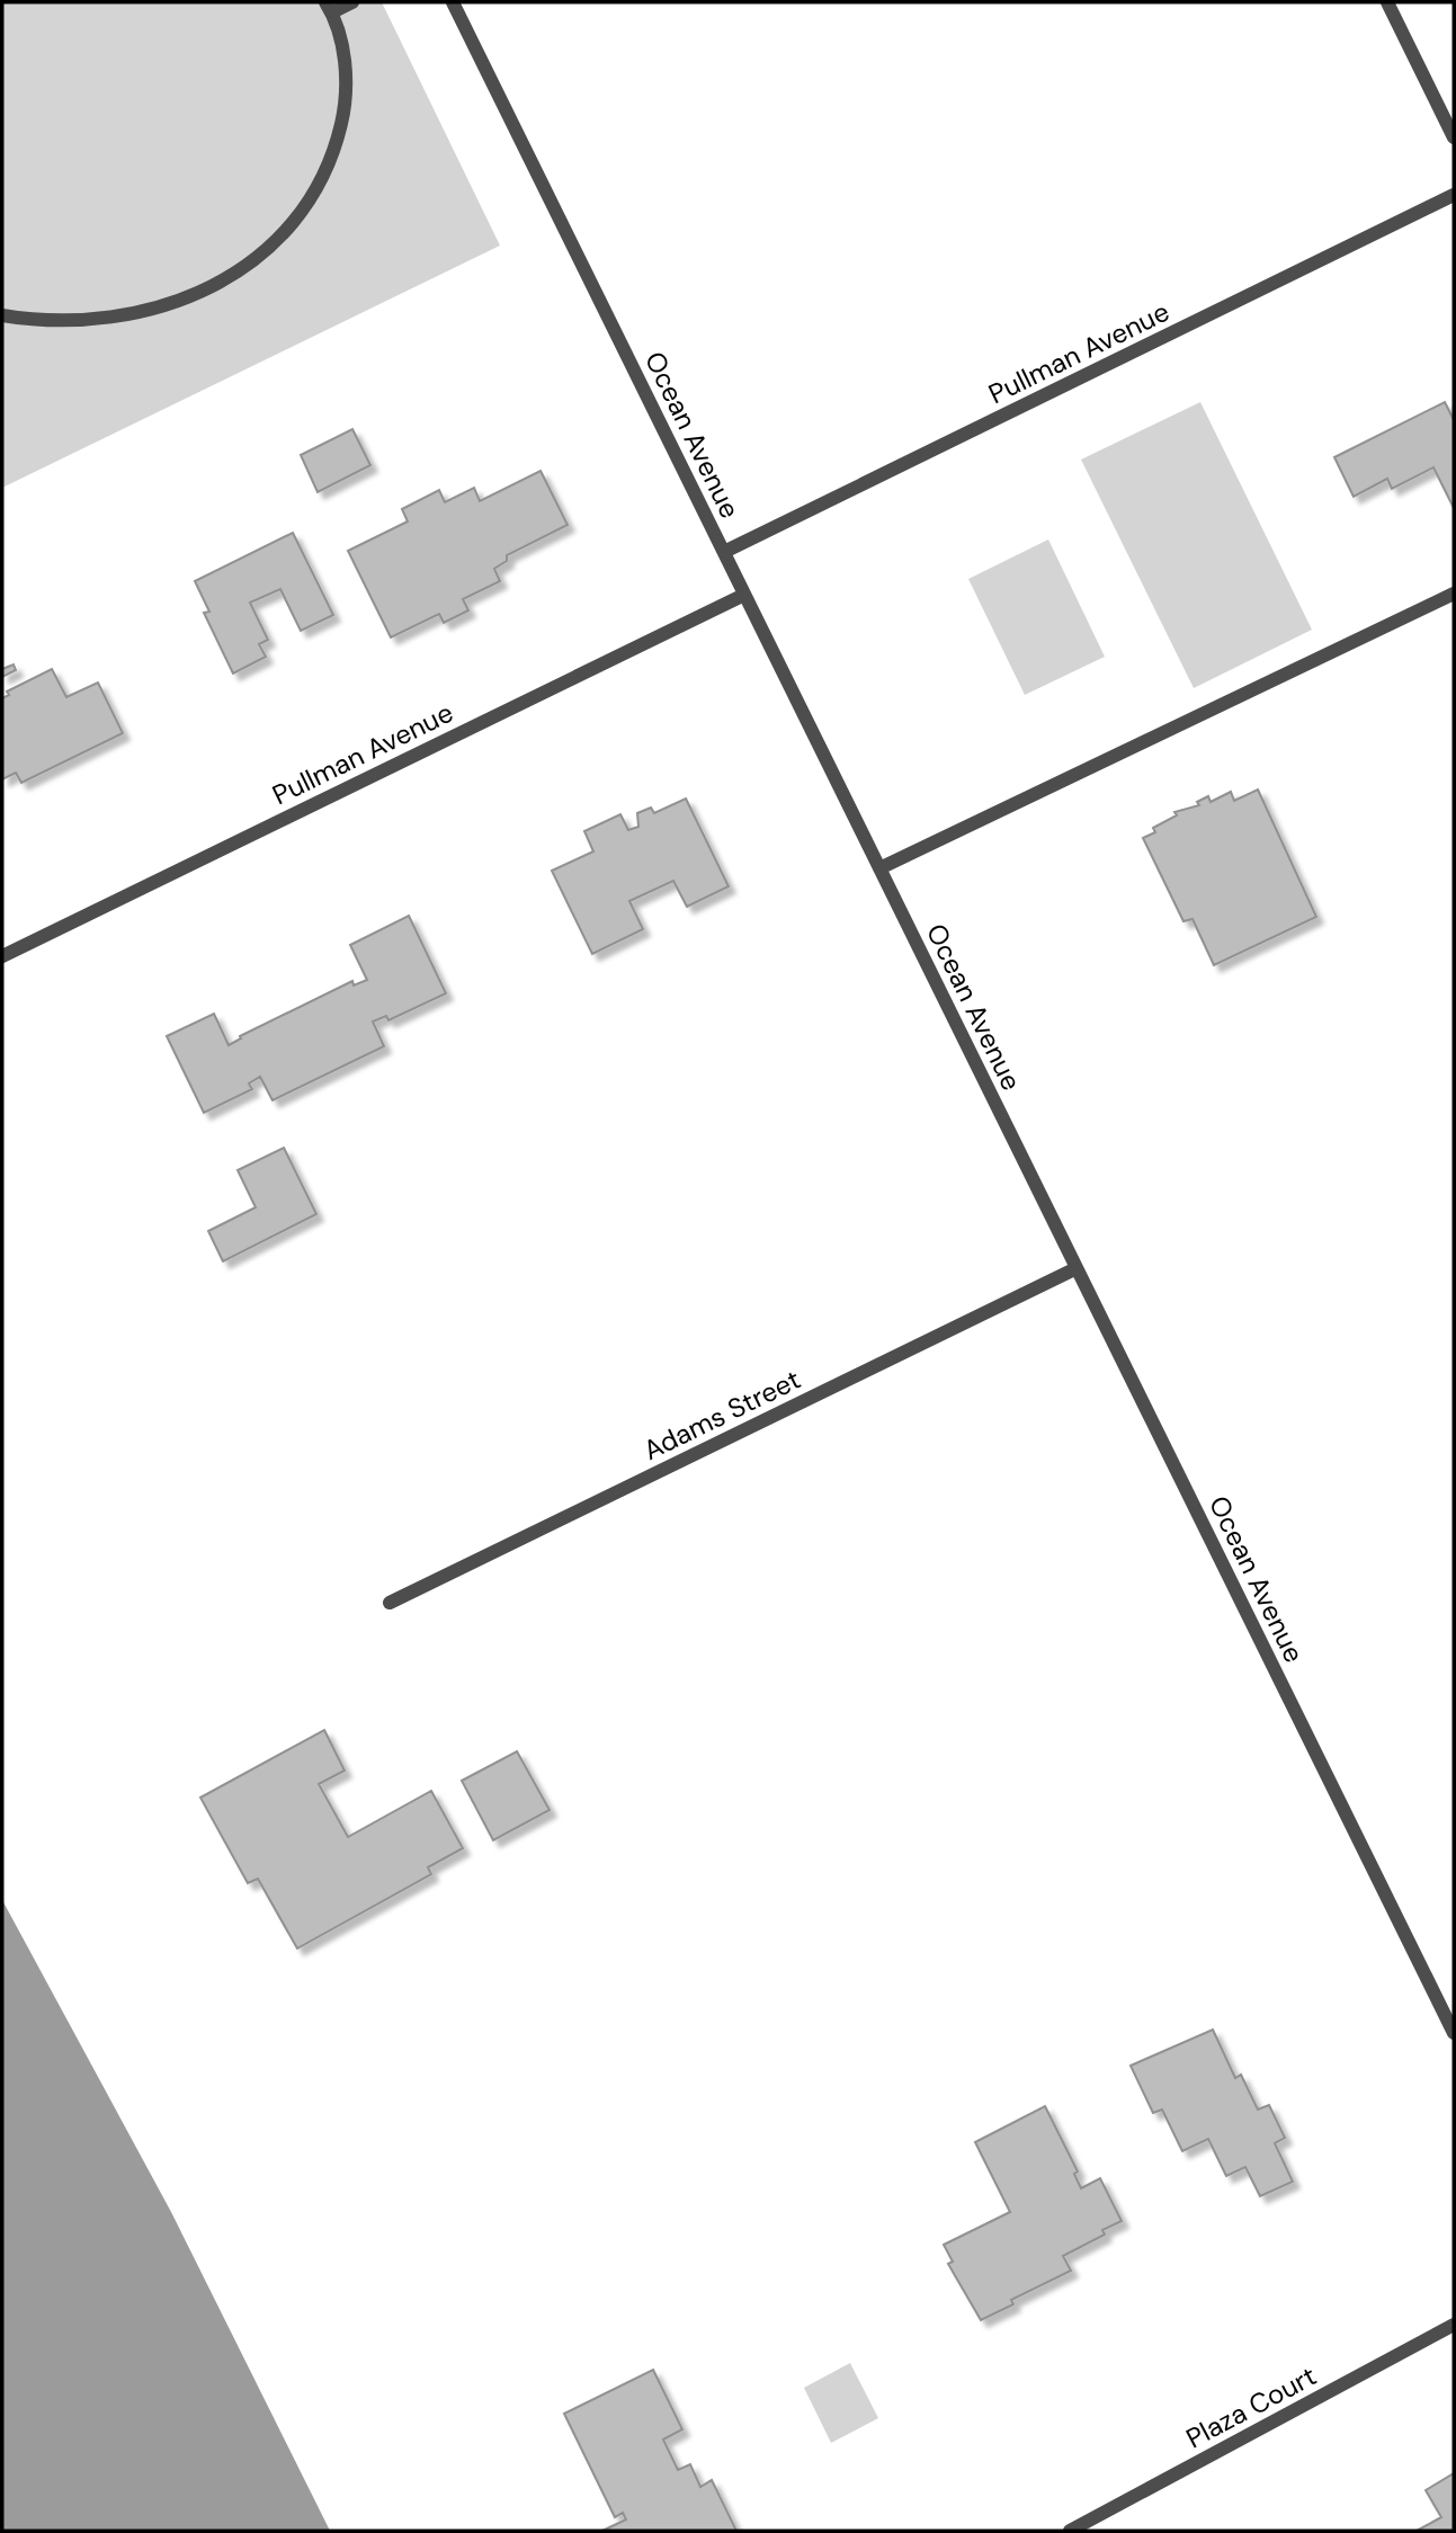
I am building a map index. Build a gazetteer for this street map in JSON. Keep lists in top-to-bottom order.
{
  "streets": {
    "street": [
      "Pullman Avenue",
      "Ocean Avenue",
      "Adams Street",
      "Plaza Court"
    ]
  },
  "crossings": [
    ["Pullman Avenue", "Ocean Avenue"],
    ["Ocean Avenue", "Adams Street"]
  ]
}
